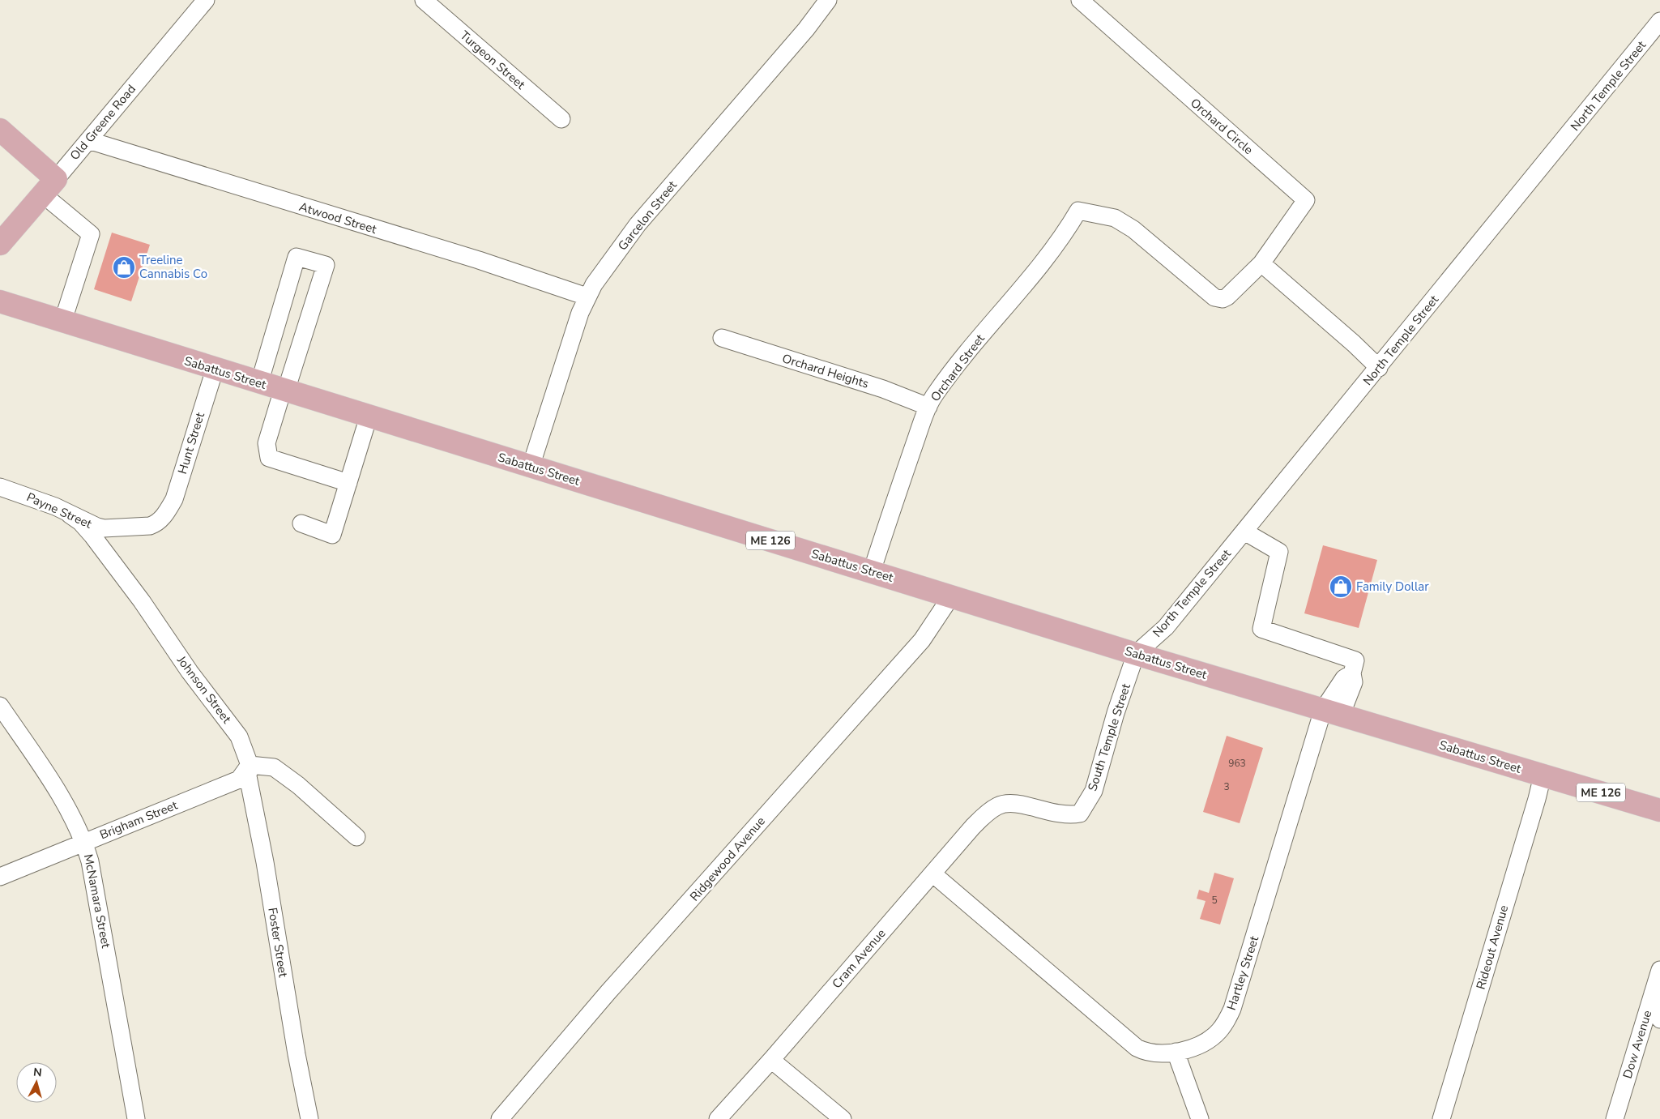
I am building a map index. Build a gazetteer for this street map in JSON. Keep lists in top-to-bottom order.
{
  "streets": {
    "main road": ["Old Greene Road", "Sabattus Street", "ME 126"],
    "street": [
      "Turgeon Street",
      "North Temple Street",
      "Orchard Circle",
      "Garcelon Street",
      "Atwood Street",
      "Orchard Street",
      "Orchard Heights",
      "Hunt Street",
      "Payne Street",
      "Johnson Street",
      "South Temple Street",
      "Brigham Street",
      "Ridgewood Avenue",
      "McNamara Street",
      "Foster Street",
      "Rideout Avenue",
      "Cram Avenue",
      "Hartley Street",
      "Dow Avenue"
    ]
  },
  "crossings": [
    ["North Temple Street", "Sabattus Street"],
    ["North Temple Street", "South Temple Street"],
    ["North Temple Street", "Hartley Street"],
    ["Old Greene Road", "Atwood Street"],
    ["Orchard Circle", "Orchard Street"],
    ["Garcelon Street", "Atwood Street"],
    ["Garcelon Street", "Sabattus Street"],
    ["Orchard Street", "Orchard Heights"],
    ["Orchard Street", "Sabattus Street"],
    ["Sabattus Street", "Hunt Street"],
    ["Sabattus Street", "South Temple Street"],
    ["Sabattus Street", "Ridgewood Avenue"],
    ["Sabattus Street", "Rideout Avenue"],
    ["Sabattus Street", "Hartley Street"],
    ["Hunt Street", "Payne Street"],
    ["Payne Street", "Johnson Street"],
    ["Johnson Street", "Brigham Street"],
    ["Johnson Street", "Foster Street"],
    ["South Temple Street", "Cram Avenue"],
    ["Brigham Street", "McNamara Street"],
    ["Brigham Street", "Foster Street"],
    ["Cram Avenue", "Hartley Street"]
  ],
  "places": {
    "shop": ["Treeline Cannabis Co", "Family Dollar"]
  },
  "house_numbers": ["963", "3", "5"],
  "north": "top"
}
